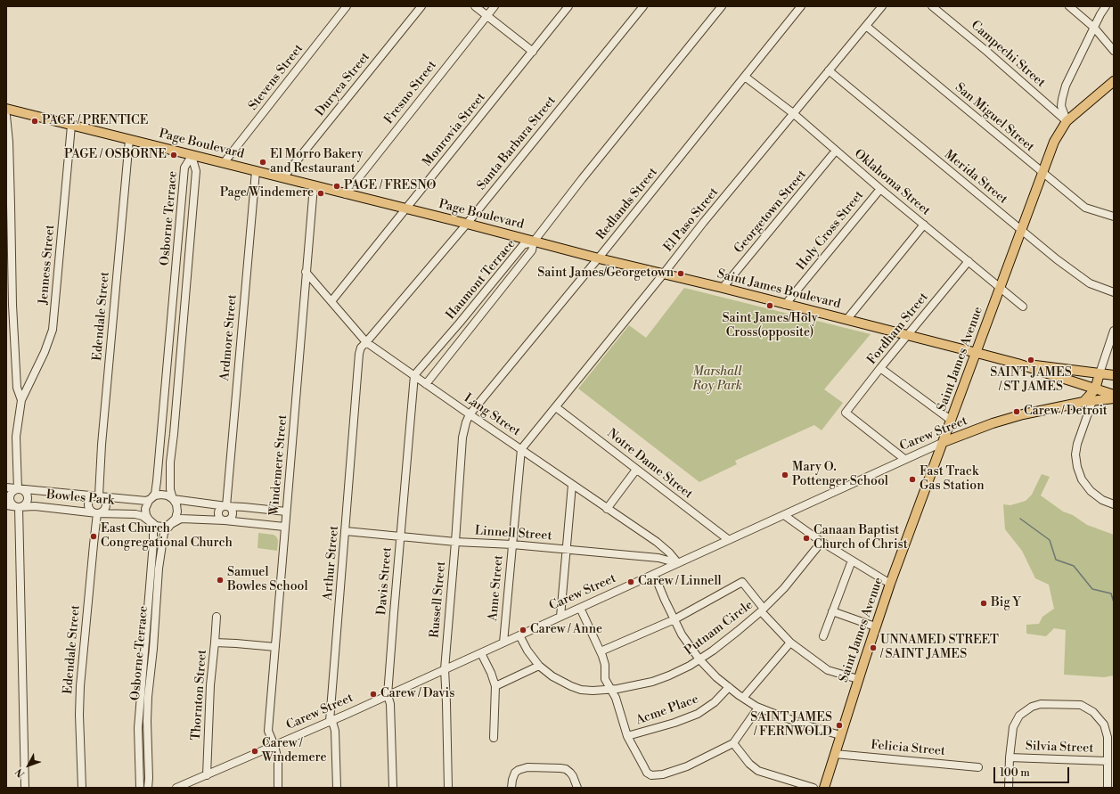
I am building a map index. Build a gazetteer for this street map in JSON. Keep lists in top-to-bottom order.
{
  "streets": {
    "main road": [
      "Page Boulevard",
      "Saint James Boulevard",
      "Saint James Avenue",
      "Carew Street"
    ],
    "street": [
      "Campechi Street",
      "Stevens Street",
      "Duryea Street",
      "Fresno Street",
      "San Miguel Street",
      "Monrovia Street",
      "Santa Barbara Street",
      "Merida Street",
      "Oklahoma Street",
      "Redlands Street",
      "Georgetown Street",
      "Osborne Terrace",
      "El Paso Street",
      "Holy Cross Street",
      "Jenness Street",
      "Haumont Terrace",
      "Edendale Street",
      "Fordham Street",
      "Ardmore Street",
      "Lang Street",
      "Notre Dame Street",
      "Windemere Street",
      "Bowles Park",
      "Linnell Street",
      "Arthur Street",
      "Davis Street",
      "Anne Street",
      "Russell Street",
      "Putnam Circle",
      "Thornton Street",
      "Acme Place",
      "Silvia Street",
      "Felicia Street"
    ]
  },
  "crossings": [
    ["Campechi Street", "Saint James Avenue"],
    ["Stevens Street", "Page Boulevard"],
    ["Duryea Street", "Page Boulevard"],
    ["Fresno Street", "Page Boulevard"],
    ["San Miguel Street", "El Paso Street"],
    ["San Miguel Street", "Saint James Avenue"],
    ["Monrovia Street", "Page Boulevard"],
    ["Monrovia Street", "Lang Street"],
    ["Santa Barbara Street", "Page Boulevard"],
    ["Santa Barbara Street", "Lang Street"],
    ["Santa Barbara Street", "Arthur Street"],
    ["Page Boulevard", "Osborne Terrace"],
    ["Page Boulevard", "Jenness Street"],
    ["Page Boulevard", "Haumont Terrace"],
    ["Page Boulevard", "Saint James Boulevard"],
    ["Page Boulevard", "Edendale Street"],
    ["Page Boulevard", "Ardmore Street"],
    ["Page Boulevard", "Windemere Street"],
    ["Merida Street", "El Paso Street"],
    ["Merida Street", "Saint James Avenue"],
    ["Oklahoma Street", "Redlands Street"],
    ["Oklahoma Street", "Georgetown Street"],
    ["Oklahoma Street", "El Paso Street"],
    ["Oklahoma Street", "Holy Cross Street"],
    ["Oklahoma Street", "Fordham Street"],
    ["Oklahoma Street", "Saint James Avenue"],
    ["Redlands Street", "Saint James Boulevard"],
    ["Redlands Street", "Lang Street"],
    ["Redlands Street", "Russell Street"],
    ["Georgetown Street", "Saint James Boulevard"],
    ["Osborne Terrace", "Bowles Park"],
    ["El Paso Street", "Saint James Boulevard"],
    ["El Paso Street", "Lang Street"],
    ["El Paso Street", "Notre Dame Street"],
    ["El Paso Street", "Anne Street"],
    ["Holy Cross Street", "Saint James Boulevard"],
    ["Haumont Terrace", "Saint James Boulevard"],
    ["Haumont Terrace", "Lang Street"],
    ["Haumont Terrace", "Davis Street"],
    ["Saint James Boulevard", "Fordham Street"],
    ["Saint James Boulevard", "Saint James Avenue"],
    ["Edendale Street", "Bowles Park"],
    ["Fordham Street", "Carew Street"],
    ["Ardmore Street", "Bowles Park"],
    ["Saint James Avenue", "Carew Street"],
    ["Saint James Avenue", "Felicia Street"],
    ["Lang Street", "Carew Street"],
    ["Lang Street", "Windemere Street"],
    ["Lang Street", "Linnell Street"],
    ["Lang Street", "Arthur Street"],
    ["Lang Street", "Davis Street"],
    ["Lang Street", "Anne Street"],
    ["Lang Street", "Russell Street"],
    ["Carew Street", "Notre Dame Street"],
    ["Carew Street", "Windemere Street"],
    ["Carew Street", "Linnell Street"],
    ["Carew Street", "Arthur Street"],
    ["Carew Street", "Davis Street"],
    ["Carew Street", "Anne Street"],
    ["Carew Street", "Russell Street"],
    ["Carew Street", "Putnam Circle"],
    ["Carew Street", "Thornton Street"],
    ["Windemere Street", "Bowles Park"],
    ["Linnell Street", "Arthur Street"],
    ["Linnell Street", "Davis Street"],
    ["Linnell Street", "Anne Street"],
    ["Linnell Street", "Russell Street"]
  ],
  "parks": ["Marshall Roy Park"],
  "places": [
    "PAGE / PRENTICE",
    "PAGE / OSBORNE",
    "El Morro Bakery and Restaurant",
    "PAGE / FRESNO",
    "Page/Windemere",
    "Saint James/Georgetown",
    "Saint James/Holy Cross(opposite)",
    "SAINT JAMES / ST JAMES",
    "Carew / Detroit",
    "Mary O. Pottenger School",
    "Fast Track Gas Station",
    "East Church Congregational Church",
    "Canaan Baptist Church of Christ",
    "Samuel Bowles School",
    "Carew / Linnell",
    "Big Y",
    "Carew / Anne",
    "UNNAMED STREET / SAINT JAMES",
    "Carew / Davis",
    "SAINT JAMES / FERNWOLD",
    "Carew / Windemere"
  ],
  "scale_bar": "100 m",
  "north": "bottom left"
}
